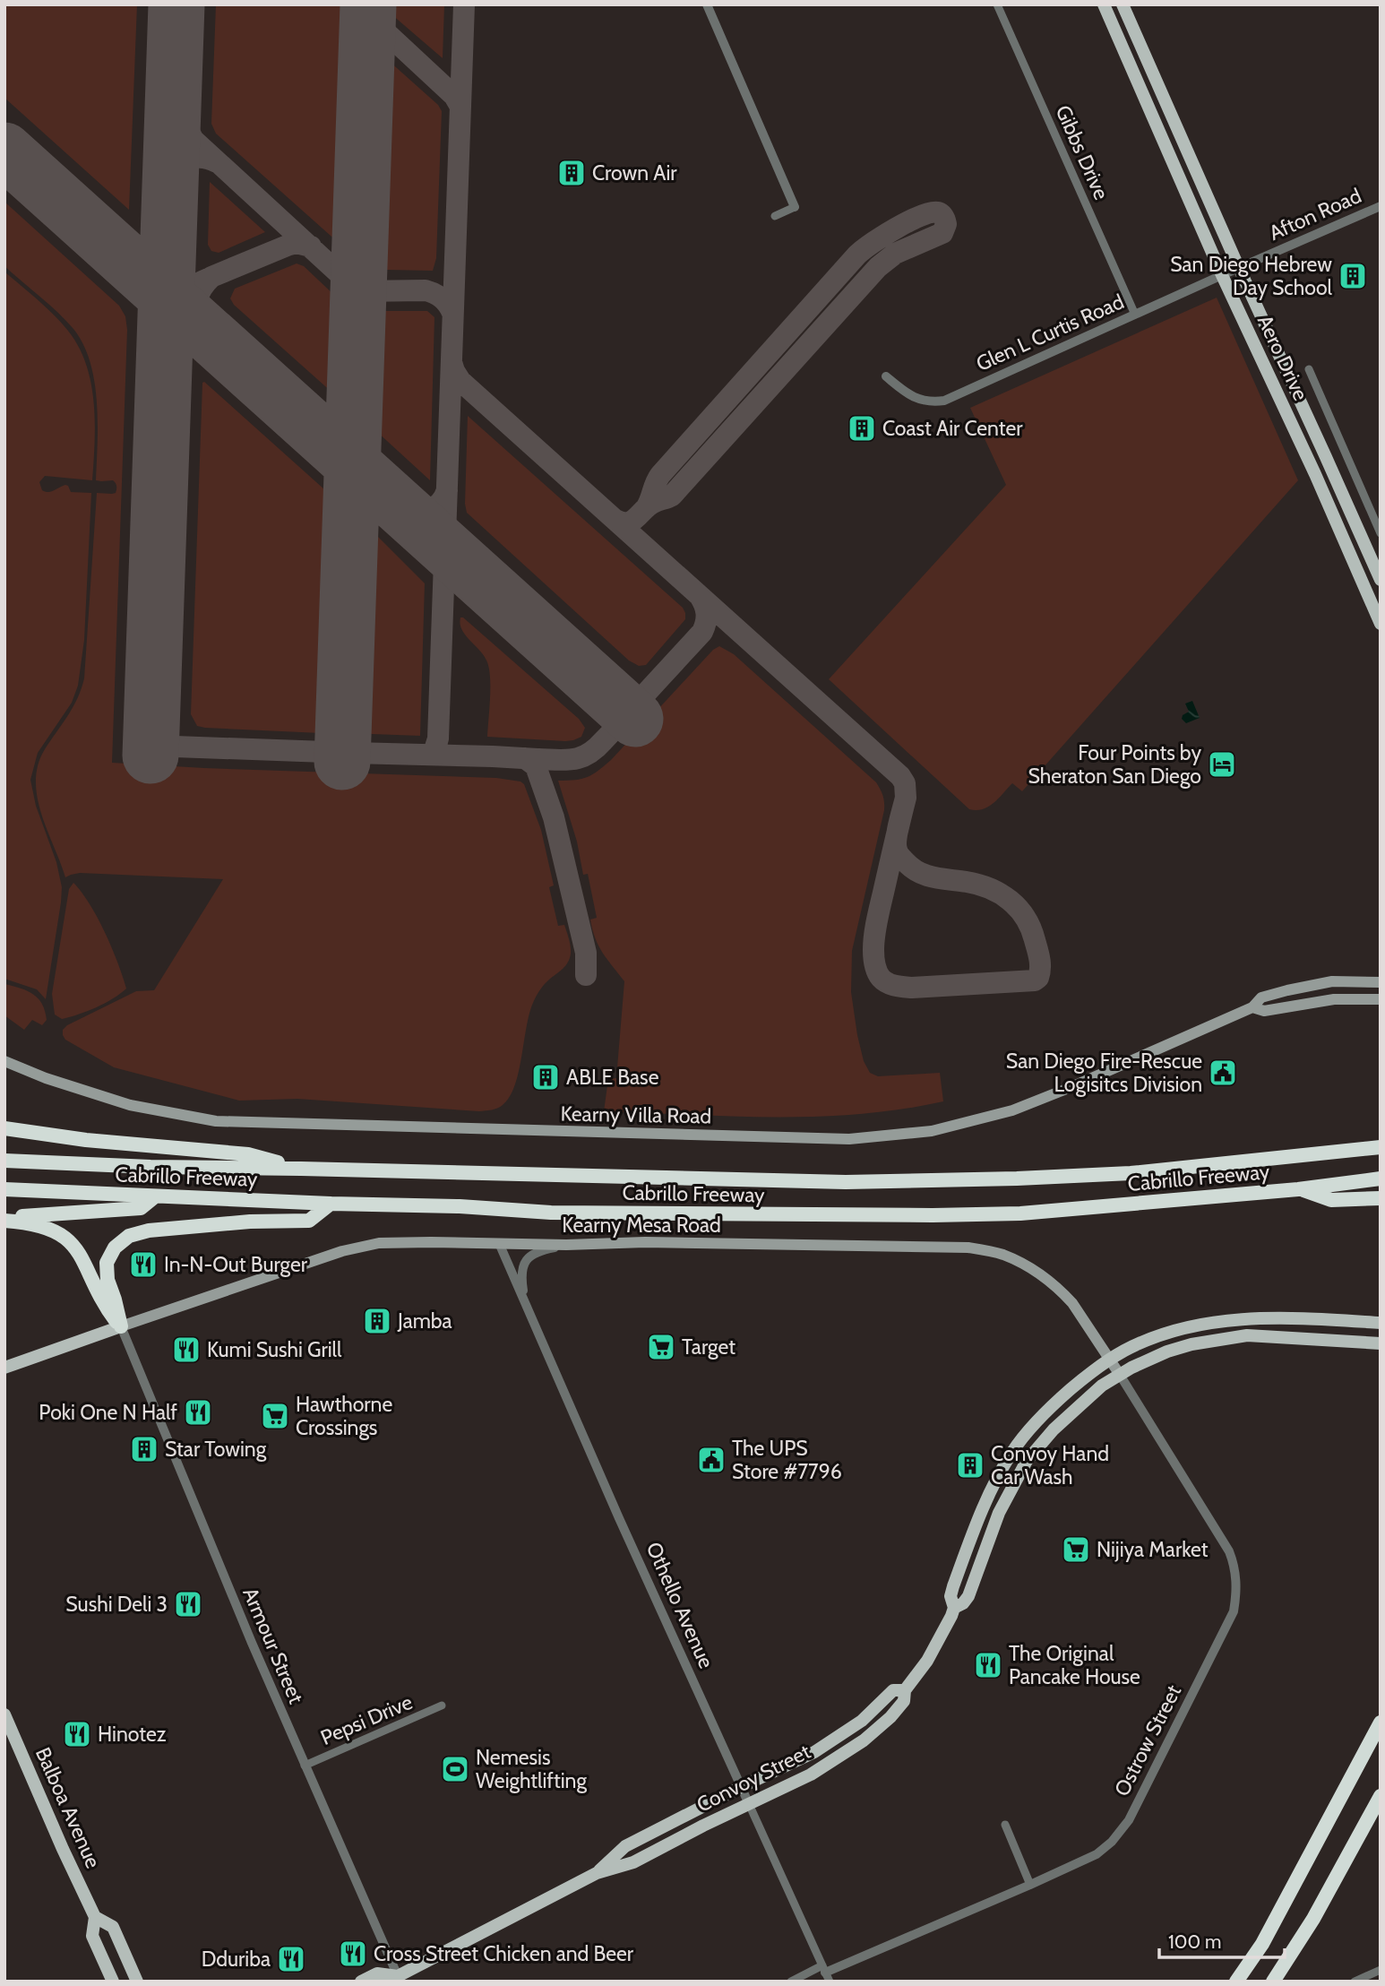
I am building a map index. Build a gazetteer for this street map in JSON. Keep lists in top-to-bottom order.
{
  "streets": {
    "highway": ["Cabrillo Freeway"],
    "main road": [
      "Aero Drive",
      "Kearny Villa Road",
      "Kearny Mesa Road",
      "Convoy Street",
      "Balboa Avenue"
    ],
    "street": [
      "Gibbs Drive",
      "Afton Road",
      "Glen L Curtis Road",
      "Othello Avenue",
      "Armour Street",
      "Pepsi Drive",
      "Ostrow Street"
    ]
  },
  "crossings": [
    ["Gibbs Drive", "Glen L Curtis Road"],
    ["Afton Road", "Glen L Curtis Road"],
    ["Afton Road", "Aero Drive"],
    ["Glen L Curtis Road", "Aero Drive"],
    ["Kearny Mesa Road", "Othello Avenue"],
    ["Kearny Mesa Road", "Armour Street"],
    ["Kearny Mesa Road", "Ostrow Street"],
    ["Kearny Mesa Road", "Convoy Street"],
    ["Othello Avenue", "Ostrow Street"],
    ["Othello Avenue", "Convoy Street"],
    ["Armour Street", "Pepsi Drive"],
    ["Armour Street", "Convoy Street"],
    ["Ostrow Street", "Convoy Street"]
  ],
  "places": {
    "building": [
      "Crown Air",
      "San Diego Hebrew Day School",
      "Coast Air Center",
      "ABLE Base",
      "Jamba",
      "Star Towing",
      "Convoy Hand Car Wash"
    ],
    "hotel": ["Four Points by Sheraton San Diego"],
    "public building": ["San Diego Fire-Rescue Logisitcs Division", "The UPS Store #7796"],
    "restaurant": [
      "In-N-Out Burger",
      "Kumi Sushi Grill",
      "Poki One N Half",
      "Sushi Deli 3",
      "The Original Pancake House",
      "Hinotez",
      "Cross Street Chicken and Beer",
      "Dduriba"
    ],
    "supermarket": ["Target", "Hawthorne Crossings", "Nijiya Market"],
    "sports": ["Nemesis Weightlifting"]
  },
  "scale_bar": "100 m"
}
